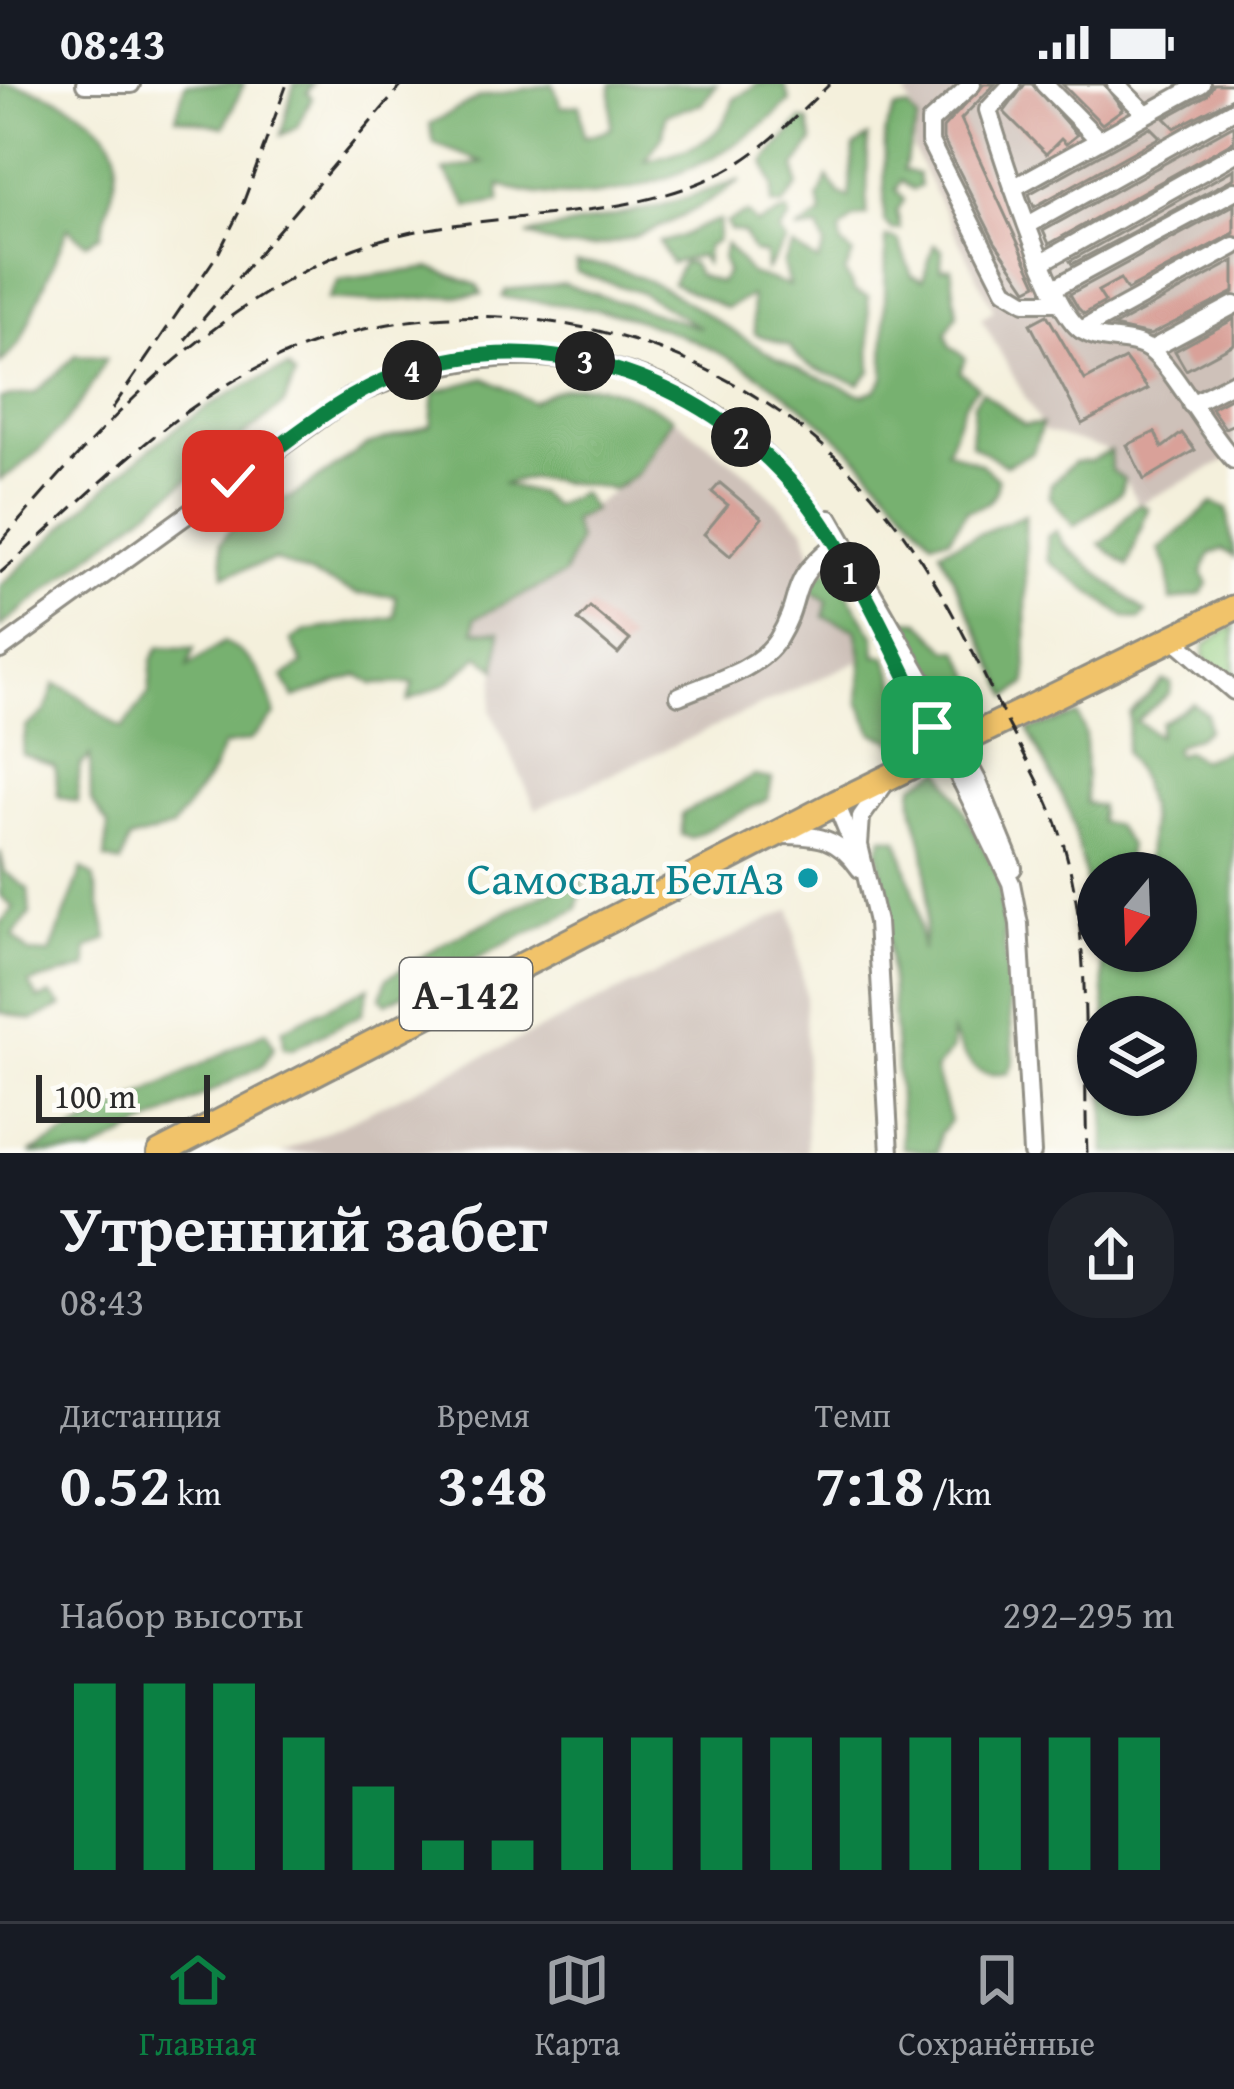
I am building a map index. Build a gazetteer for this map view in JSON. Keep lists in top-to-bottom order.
{
  "streets": {
    "highway": ["А-142"]
  },
  "places": ["Самосвал БелАз"],
  "scale_bar": "100 m",
  "north": "bottom",
  "page": {
    "status": "08:43",
    "pins": [
      "3",
      "4",
      "2",
      "1"
    ],
    "scale": "100 m",
    "heading": ["Утренний забег", "08:43"],
    "stats": [
      ["Дистанция", "0.52 km"],
      ["Время", "3:48"],
      ["Темп", "7:18 /km"]
    ],
    "chart": ["Набор высоты", "292–295 m"],
    "tabs": ["Главная", "Карта", "Сохранённые"]
  }
}
